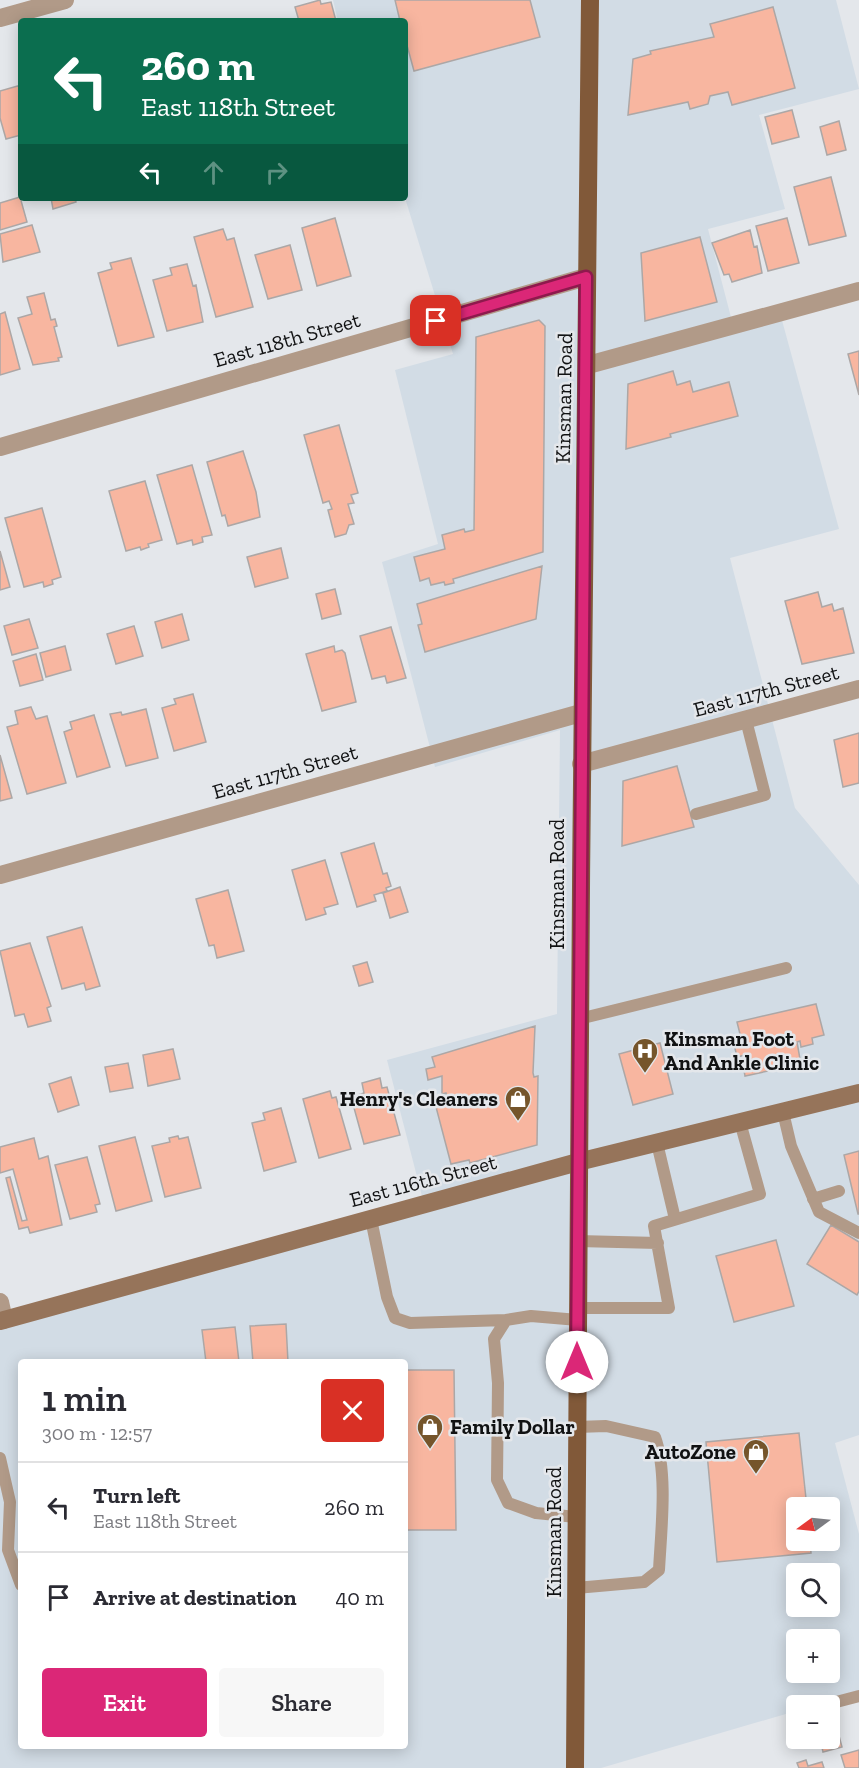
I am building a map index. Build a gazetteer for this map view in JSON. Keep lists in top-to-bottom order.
{
  "streets": {
    "main road": ["Kinsman Road", "East 116th Street"],
    "street": ["East 118th Street", "East 117th Street"]
  },
  "crossings": [
    ["East 118th Street", "Kinsman Road"],
    ["Kinsman Road", "East 117th Street"],
    ["Kinsman Road", "East 116th Street"]
  ],
  "places": {
    "hospital": ["Kinsman Foot And Ankle Clinic"],
    "shop": ["Henry's Cleaners", "Family Dollar", "AutoZone"]
  },
  "north": "left",
  "page": {
    "turn": ["260 m", "East 118th Street"],
    "heading": ["1 min", "300 m · 12:57"],
    "list": [
      {
        "name": "Turn left",
        "note": "East 118th Street",
        "value": "260 m"
      },
      {
        "name": "Arrive at destination",
        "value": "40 m"
      }
    ],
    "map_buttons": ["+", "−"],
    "buttons": ["Exit", "Share"]
  }
}
